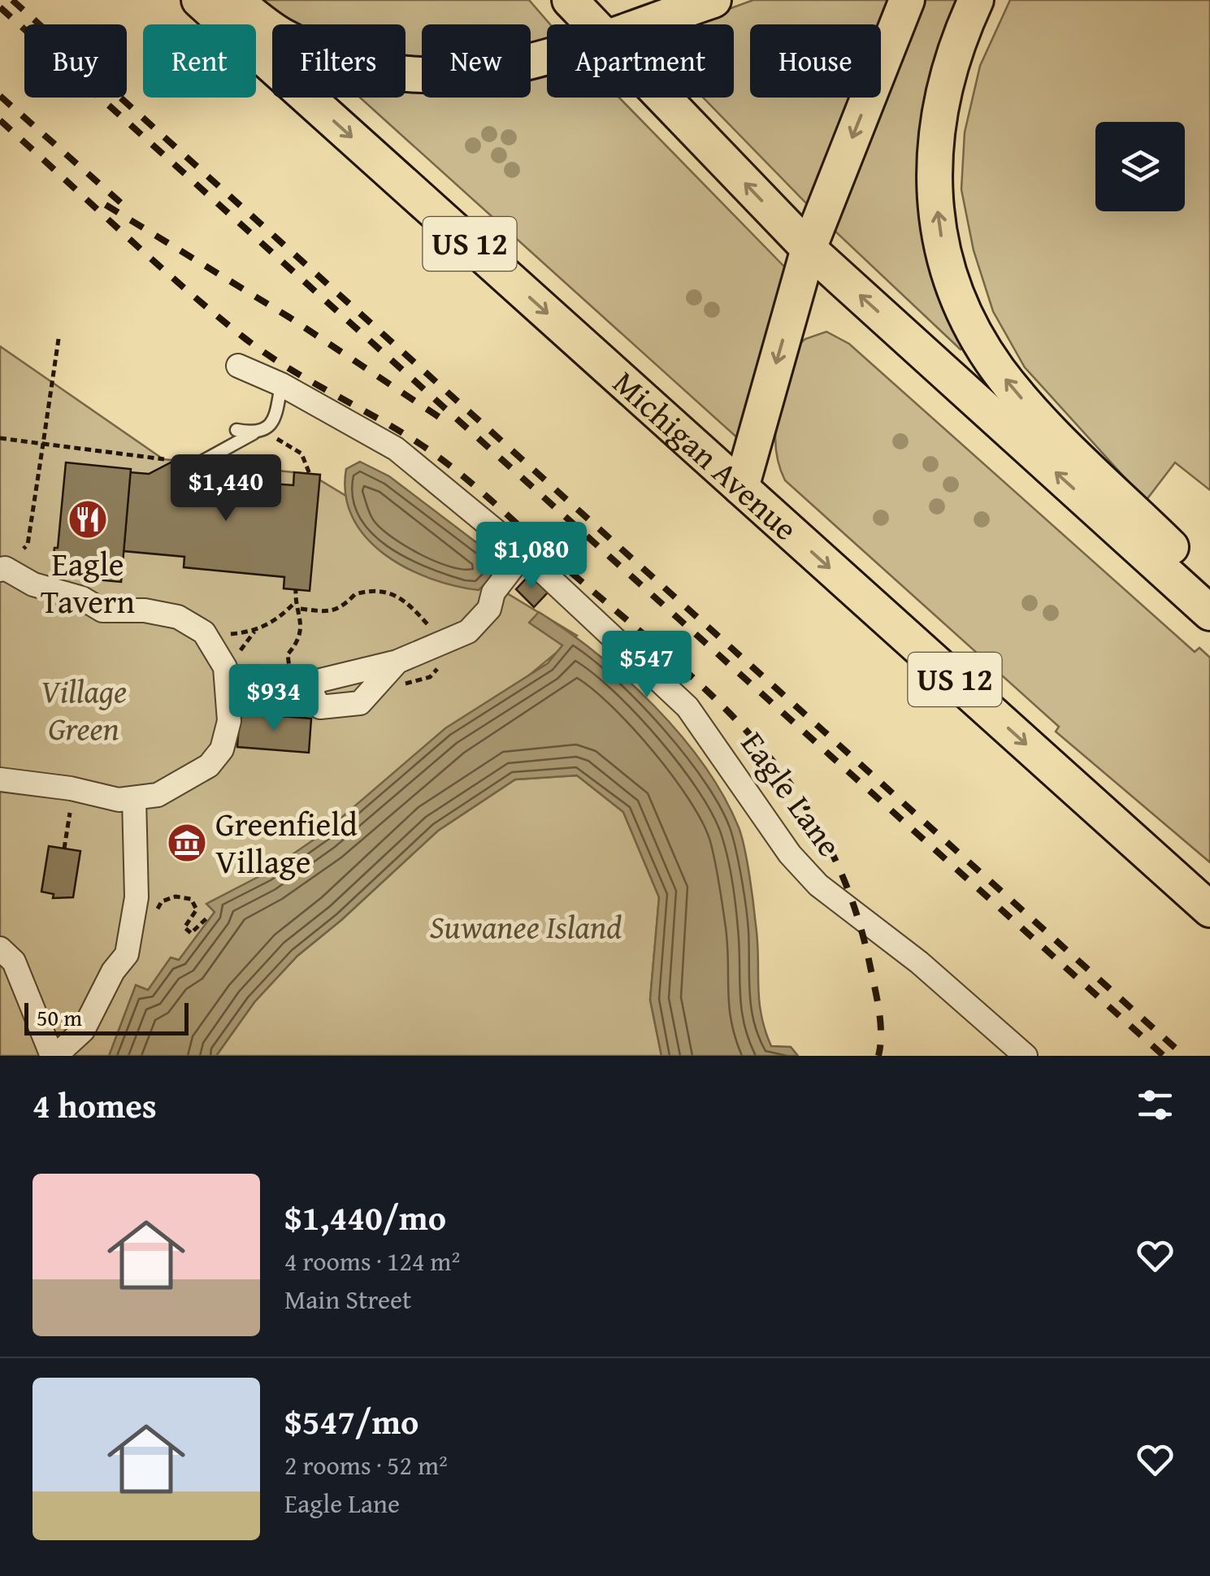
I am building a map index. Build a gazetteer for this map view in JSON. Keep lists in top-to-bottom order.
{
  "streets": {
    "main road": ["US 12", "Michigan Avenue"],
    "street": ["Eagle Lane"]
  },
  "parks": ["Village Green", "Suwanee Island"],
  "places": {
    "restaurant": ["Eagle Tavern"],
    "museum": ["Greenfield Village"]
  },
  "scale_bar": "50 m",
  "page": {
    "chip": [
      "Buy",
      "Rent",
      "Filters",
      "New",
      "Apartment",
      "House"
    ],
    "price": [
      "$1,440",
      "$1,080",
      "$547",
      "$934"
    ],
    "scale": "50 m",
    "heading": "4 homes",
    "list": [
      {
        "name": "$1,440/mo",
        "note": "4 rooms · 124 m² · Main Street"
      },
      {
        "name": "$547/mo",
        "note": "2 rooms · 52 m² · Eagle Lane"
      }
    ]
  }
}
